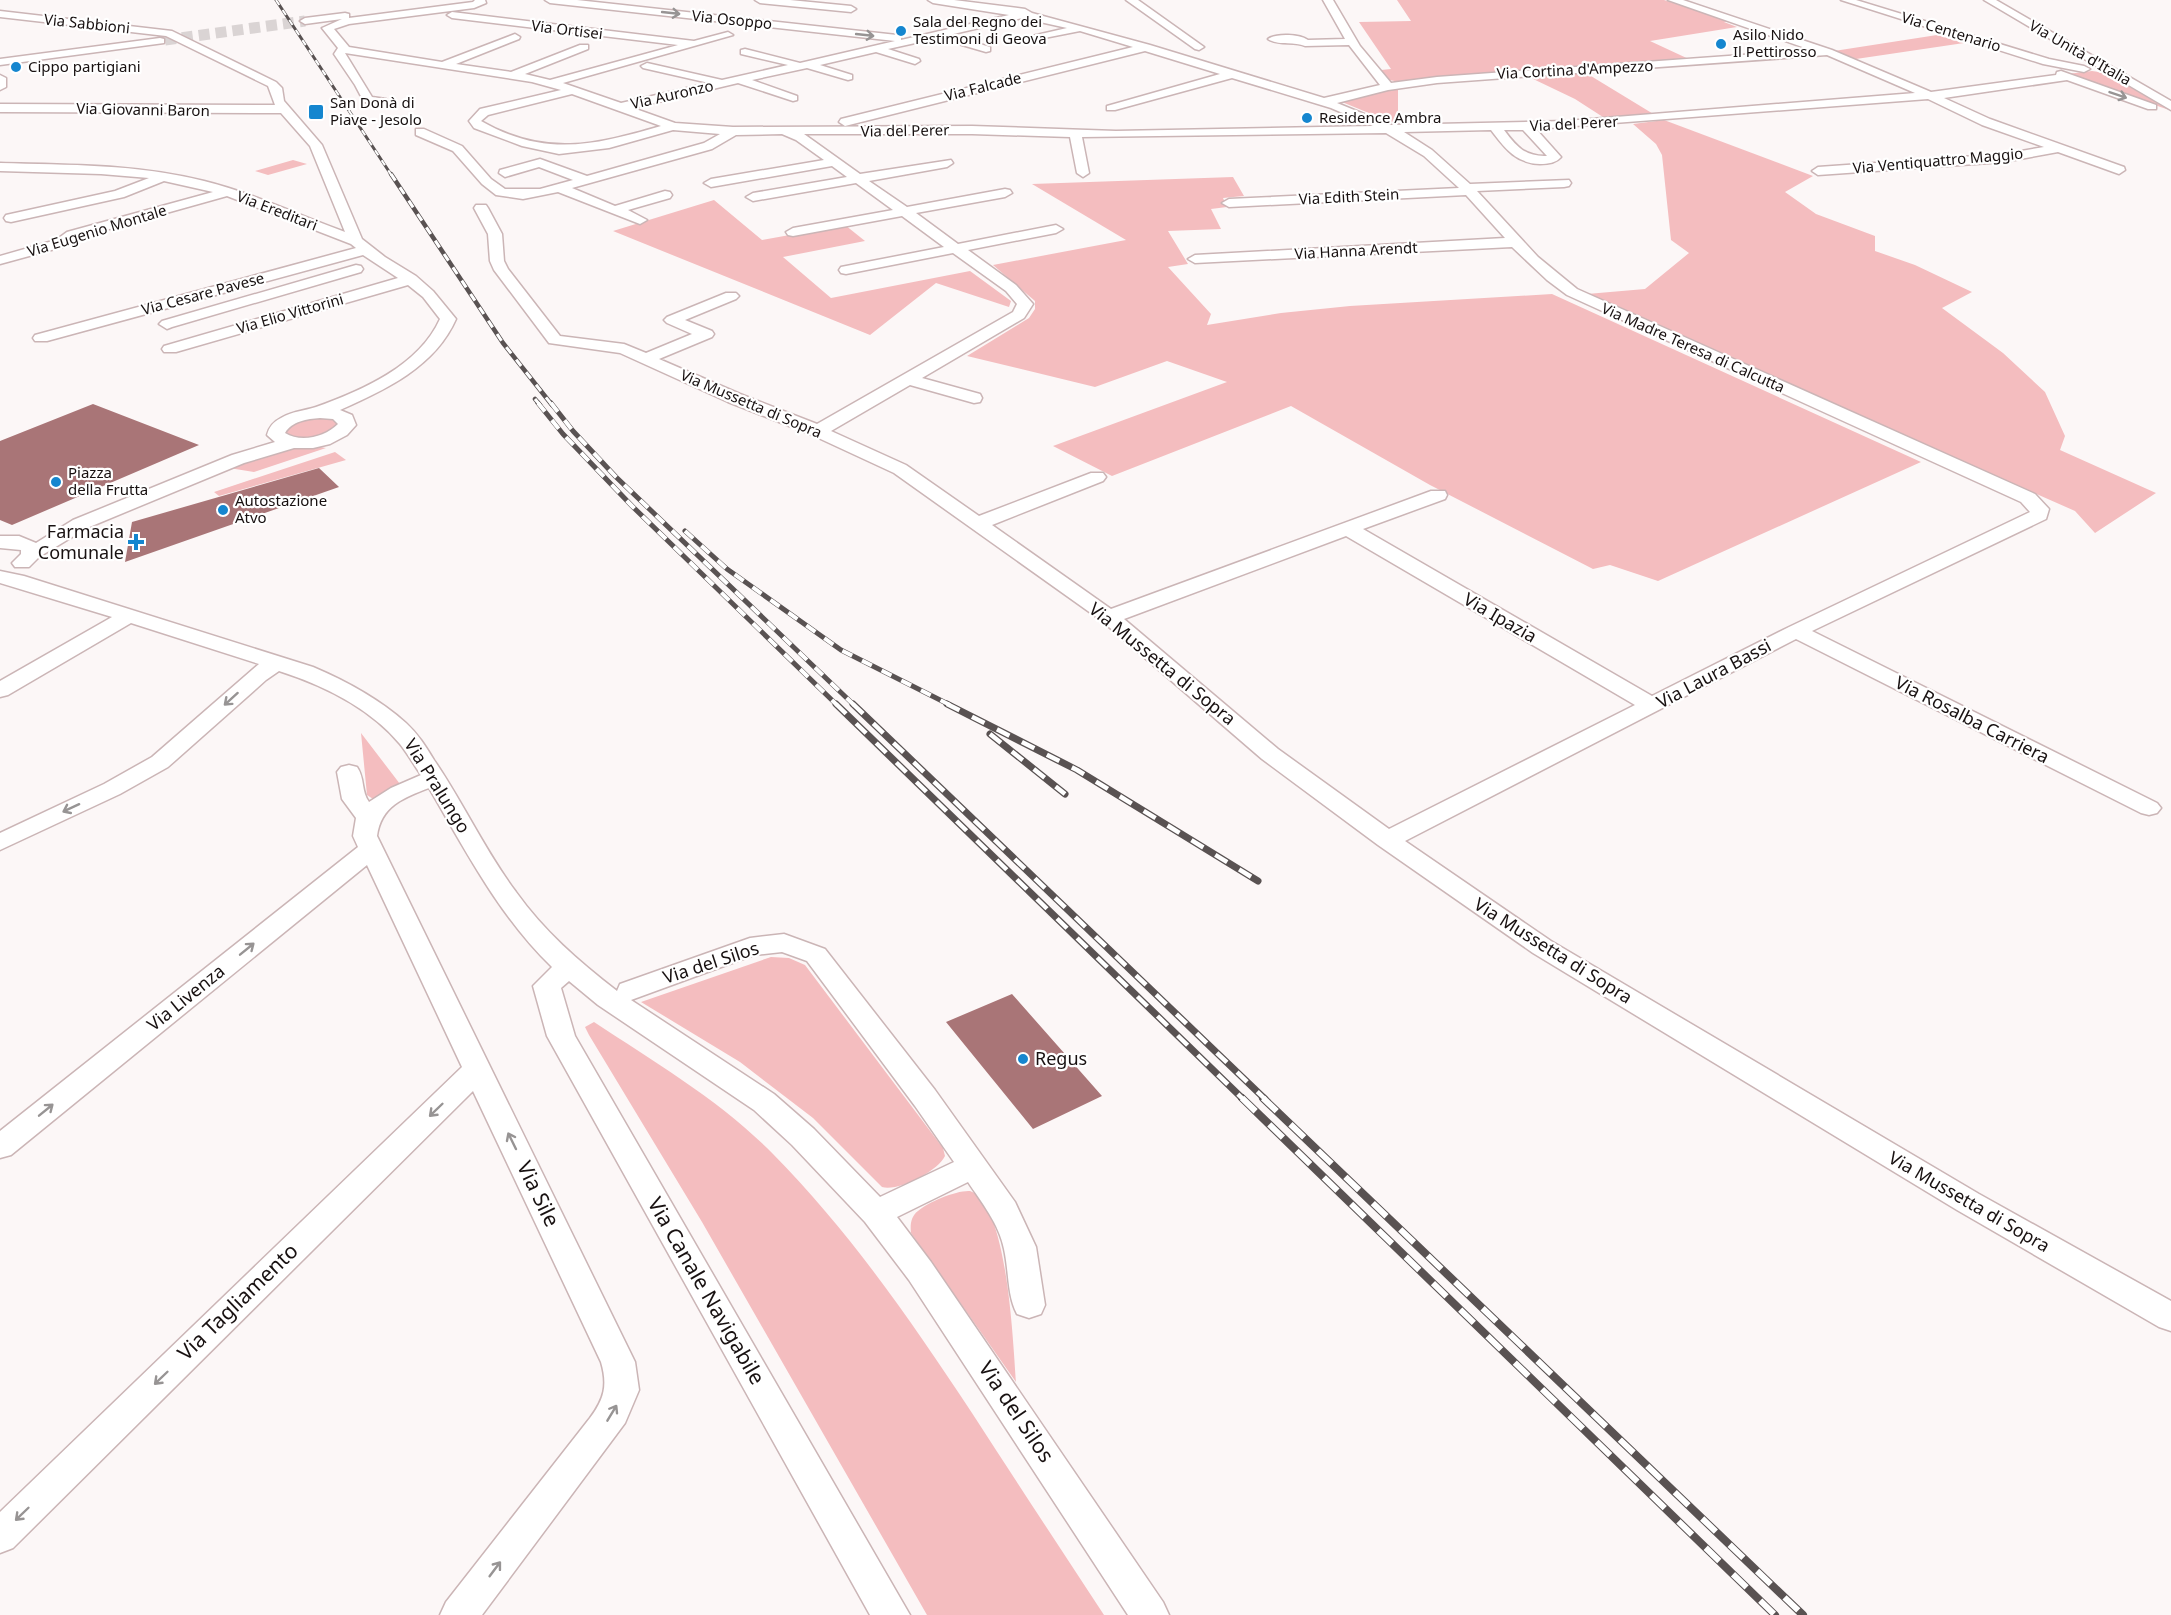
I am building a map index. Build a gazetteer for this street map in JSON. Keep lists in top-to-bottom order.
{
  "streets": {
    "street": [
      "Via Osoppo",
      "Via Sabbioni",
      "Via Ortisei",
      "Via Centenario",
      "Via Unità d'Italia",
      "Via Cortina d'Ampezzo",
      "Via Falcade",
      "Via Auronzo",
      "Via Giovanni Baron",
      "Via del Perer",
      "Via Ventiquattro Maggio",
      "Via Edith Stein",
      "Via Ereditari",
      "Via Eugenio Montale",
      "Via Hanna Arendt",
      "Via Cesare Pavese",
      "Via Elio Vittorini",
      "Via Madre Teresa di Calcutta",
      "Via Mussetta di Sopra",
      "Via Ipazia",
      "Via Laura Bassi",
      "Via Rosalba Carriera",
      "Via Pralungo",
      "Via del Silos",
      "Via Livenza",
      "Via Sile",
      "Via Canale Navigabile",
      "Via Tagliamento"
    ]
  },
  "crossings": [
    ["Via Osoppo", "Via Auronzo"],
    ["Via Ortisei", "Via del Perer"],
    ["Via Centenario", "Via Unità d'Italia"],
    ["Via Centenario", "Via del Perer"],
    ["Via Falcade", "Via del Perer"],
    ["Via Auronzo", "Via del Perer"],
    ["Via del Perer", "Via Madre Teresa di Calcutta"],
    ["Via Edith Stein", "Via Madre Teresa di Calcutta"],
    ["Via Ereditari", "Via Eugenio Montale"],
    ["Via Ereditari", "Via Cesare Pavese"],
    ["Via Ereditari", "Via Elio Vittorini"],
    ["Via Ereditari", "Via Pralungo"],
    ["Via Hanna Arendt", "Via Madre Teresa di Calcutta"],
    ["Via Madre Teresa di Calcutta", "Via Laura Bassi"],
    ["Via Mussetta di Sopra", "Via Laura Bassi"],
    ["Via Ipazia", "Via Laura Bassi"],
    ["Via Laura Bassi", "Via Rosalba Carriera"],
    ["Via Pralungo", "Via del Silos"],
    ["Via Pralungo", "Via Canale Navigabile"],
    ["Via Livenza", "Via Sile"],
    ["Via Sile", "Via Tagliamento"]
  ],
  "one_way": ["Via Sile", "Via Tagliamento"],
  "places": {
    "other": [
      "Sala del Regno dei Testimoni di Geova",
      "Asilo Nido Il Pettirosso",
      "Cippo partigiani",
      "Residence Ambra",
      "Piazza della Frutta",
      "Autostazione Atvo",
      "Regus"
    ],
    "transit": ["San Donà di Piave - Jesolo"],
    "health": ["Farmacia Comunale"]
  }
}
